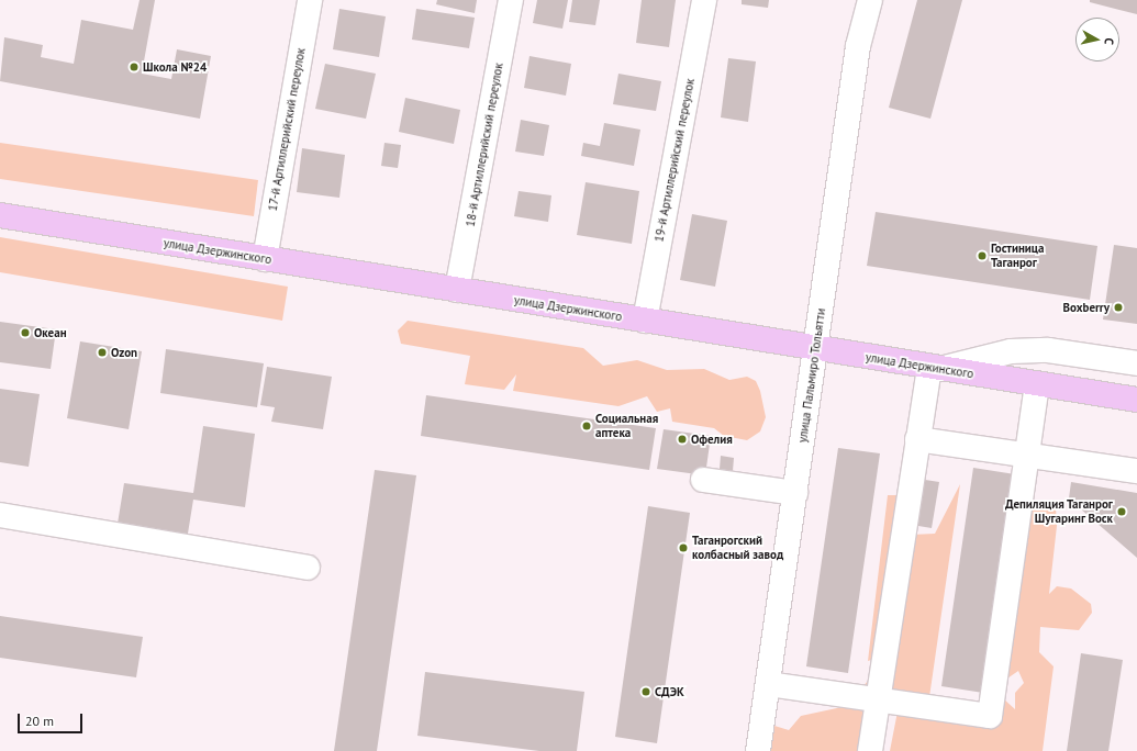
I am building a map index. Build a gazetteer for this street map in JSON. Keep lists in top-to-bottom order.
{
  "streets": {
    "main road": ["улица Дзержинского"],
    "street": [
      "17-й Артиллерийский переулок",
      "18-й Артиллерийский переулок",
      "19-й Артиллерийский переулок",
      "улица Пальмиро Тольятти"
    ]
  },
  "crossings": [
    ["17-й Артиллерийский переулок", "улица Дзержинского"],
    ["18-й Артиллерийский переулок", "улица Дзержинского"],
    ["19-й Артиллерийский переулок", "улица Дзержинского"],
    ["улица Дзержинского", "улица Пальмиро Тольятти"]
  ],
  "places": [
    "Школа №24",
    "Гостиница Таганрог",
    "Boxberry",
    "Океан",
    "Ozon",
    "Социальная аптека",
    "Офелия",
    "Депиляция Таганрог Шугаринг Воск",
    "Таганрогский колбасный завод",
    "СДЭК"
  ],
  "scale_bar": "20 m",
  "north": "right"
}
